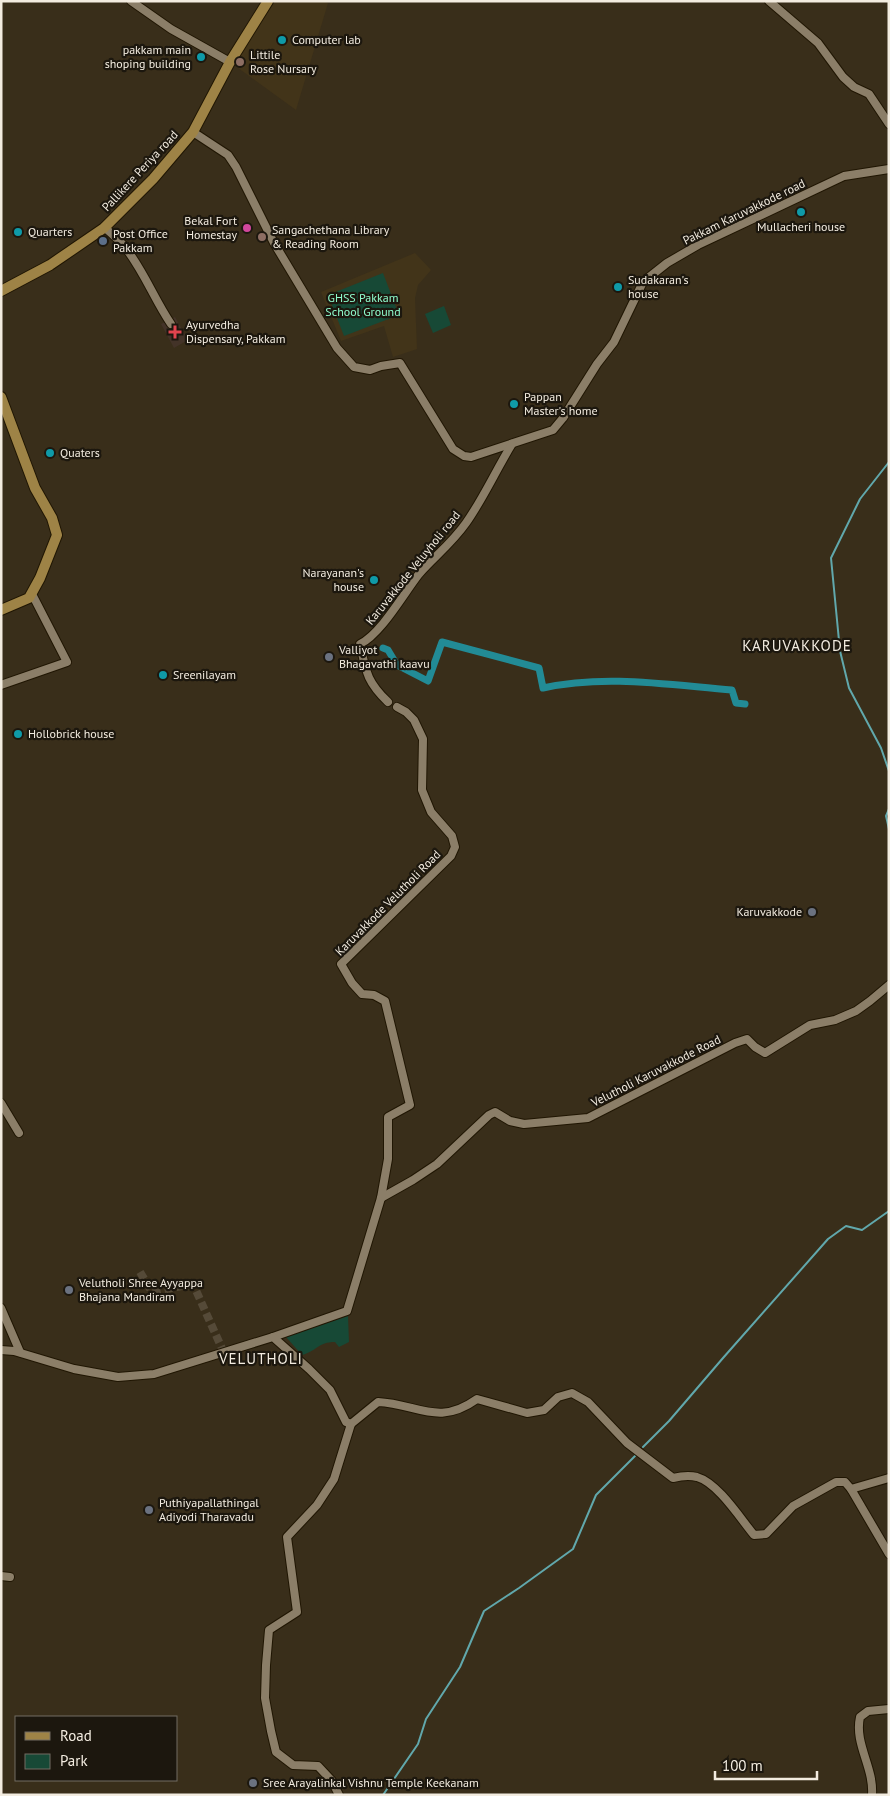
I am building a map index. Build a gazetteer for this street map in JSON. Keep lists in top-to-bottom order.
{
  "streets": {
    "main road": ["Pallikere Periya road"],
    "street": [
      "Pakkam Karuvakkode road",
      "Karuvakkode Veluyholi road",
      "Karuvakkode Velutholi Road",
      "Velutholi Karuvakkode Road"
    ]
  },
  "crossings": [
    ["Pallikere Periya road", "Pakkam Karuvakkode road"],
    ["Pakkam Karuvakkode road", "Karuvakkode Veluyholi road"],
    ["Karuvakkode Velutholi Road", "Velutholi Karuvakkode Road"]
  ],
  "districts": ["KARUVAKKODE", "VELUTHOLI"],
  "parks": ["GHSS Pakkam School Ground"],
  "places": {
    "other": [
      "Computer lab",
      "pakkam main shoping building",
      "Littile Rose Nursary",
      "Mullacheri house",
      "Bekal Fort Homestay",
      "Quarters",
      "Sangachethana Library & Reading Room",
      "Post Office Pakkam",
      "Sudakaran's house",
      "Pappan Master's home",
      "Quaters",
      "Narayanan's house",
      "Valliyot Bhagavathi kaavu",
      "Sreenilayam",
      "Hollobrick house",
      "Karuvakkode",
      "Velutholi Shree Ayyappa Bhajana Mandiram",
      "Puthiyapallathingal Adiyodi Tharavadu",
      "Sree Arayalinkal Vishnu Temple Keekanam"
    ],
    "health": ["Ayurvedha Dispensary, Pakkam"]
  },
  "legend": ["Road", "Park"],
  "scale_bar": "100 m"
}
